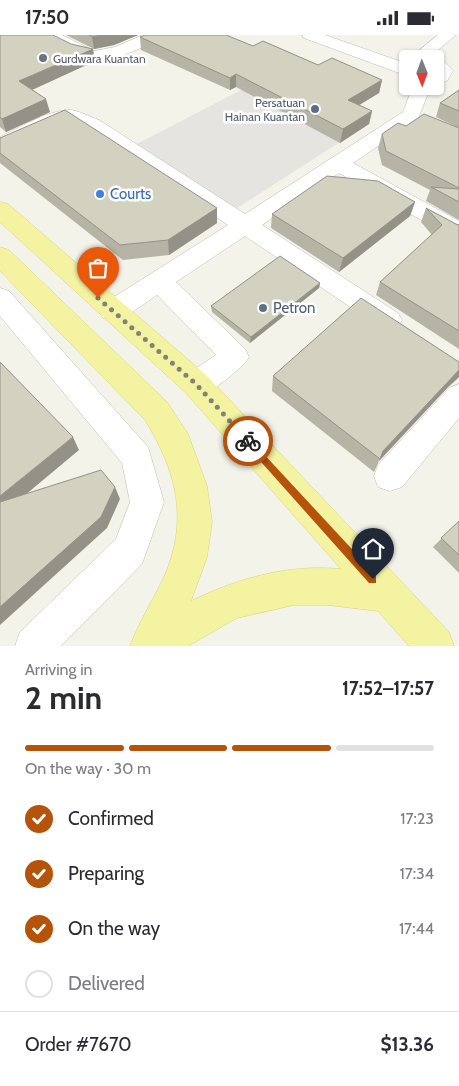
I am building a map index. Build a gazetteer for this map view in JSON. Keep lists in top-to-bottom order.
{
  "places": [
    "Gurdwara Kuantan",
    "Persatuan Hainan Kuantan",
    "Courts",
    "Petron"
  ],
  "north": "bottom",
  "page": {
    "status": "17:50",
    "heading": ["2 min", "Arriving in", "17:52–17:57"],
    "panel": ["Order #7670", "$13.36"],
    "bar": "On the way · 30 m",
    "list": [
      ["Confirmed", "17:23"],
      ["Preparing", "17:34"],
      ["On the way", "17:44"],
      "Delivered"
    ]
  }
}
